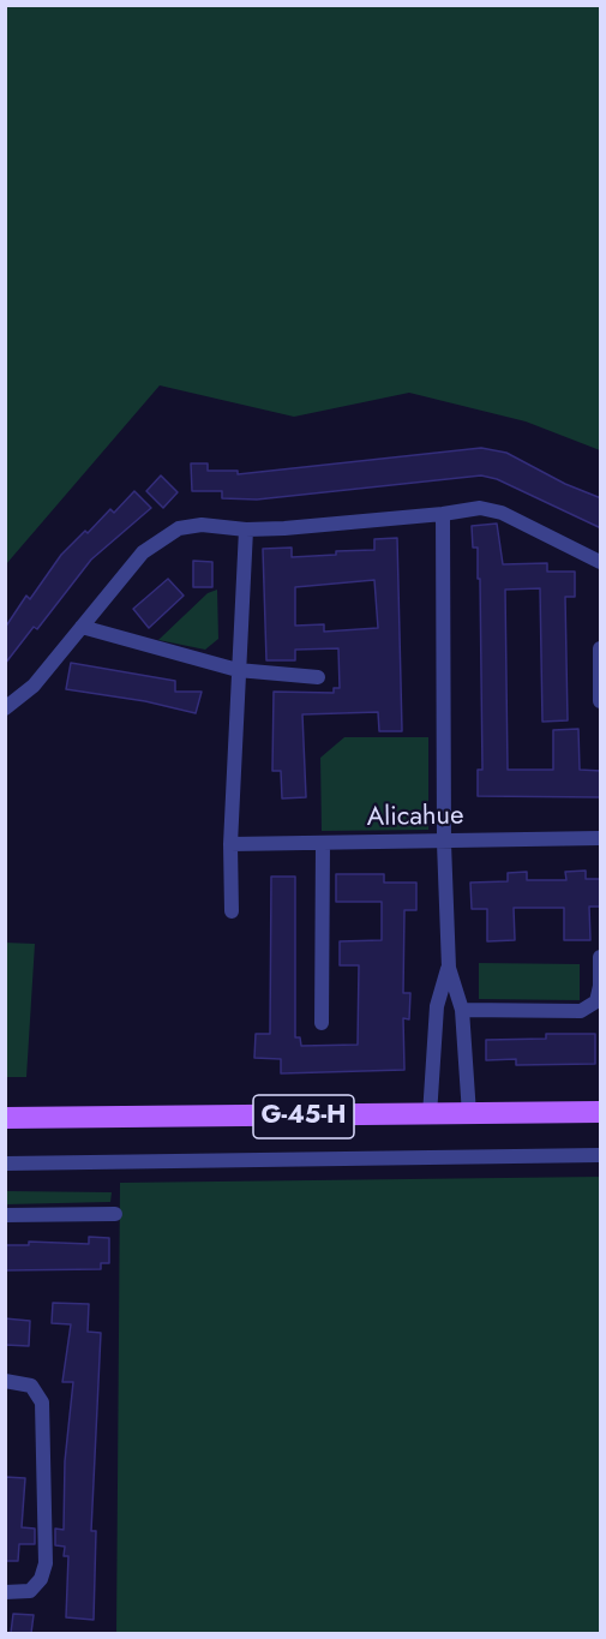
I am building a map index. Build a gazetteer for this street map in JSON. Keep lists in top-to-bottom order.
{
  "streets": {
    "main road": ["G-45-H"],
    "street": ["Alicahue"]
  }
}
